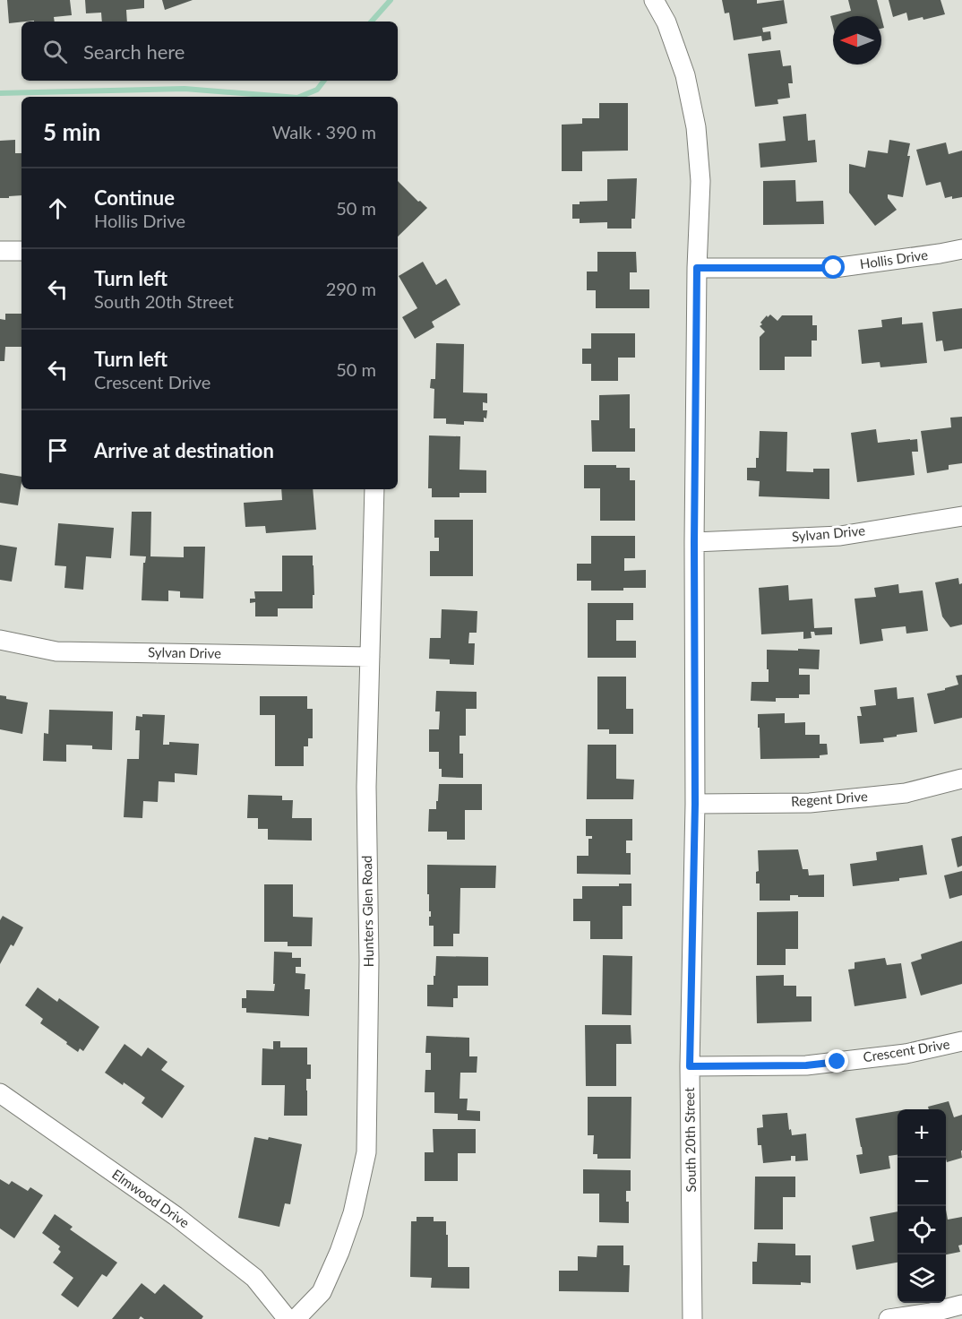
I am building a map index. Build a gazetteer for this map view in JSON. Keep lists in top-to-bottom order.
{
  "streets": {
    "street": [
      "Hollis Drive",
      "Sylvan Drive",
      "Regent Drive",
      "Hunters Glen Road",
      "Crescent Drive",
      "South 20th Street",
      "Elmwood Drive"
    ]
  },
  "crossings": [
    ["Hollis Drive", "South 20th Street"],
    ["Sylvan Drive", "Hunters Glen Road"],
    ["Sylvan Drive", "South 20th Street"],
    ["Regent Drive", "South 20th Street"],
    ["Crescent Drive", "South 20th Street"]
  ],
  "north": "left",
  "page": {
    "search": "Search here",
    "heading": ["5 min", "Walk · 390 m"],
    "list": [
      ["Continue", "Hollis Drive", "50 m"],
      ["Turn left", "South 20th Street", "290 m"],
      ["Turn left", "Crescent Drive", "50 m"],
      "Arrive at destination"
    ],
    "map_buttons": ["+", "−"]
  }
}
